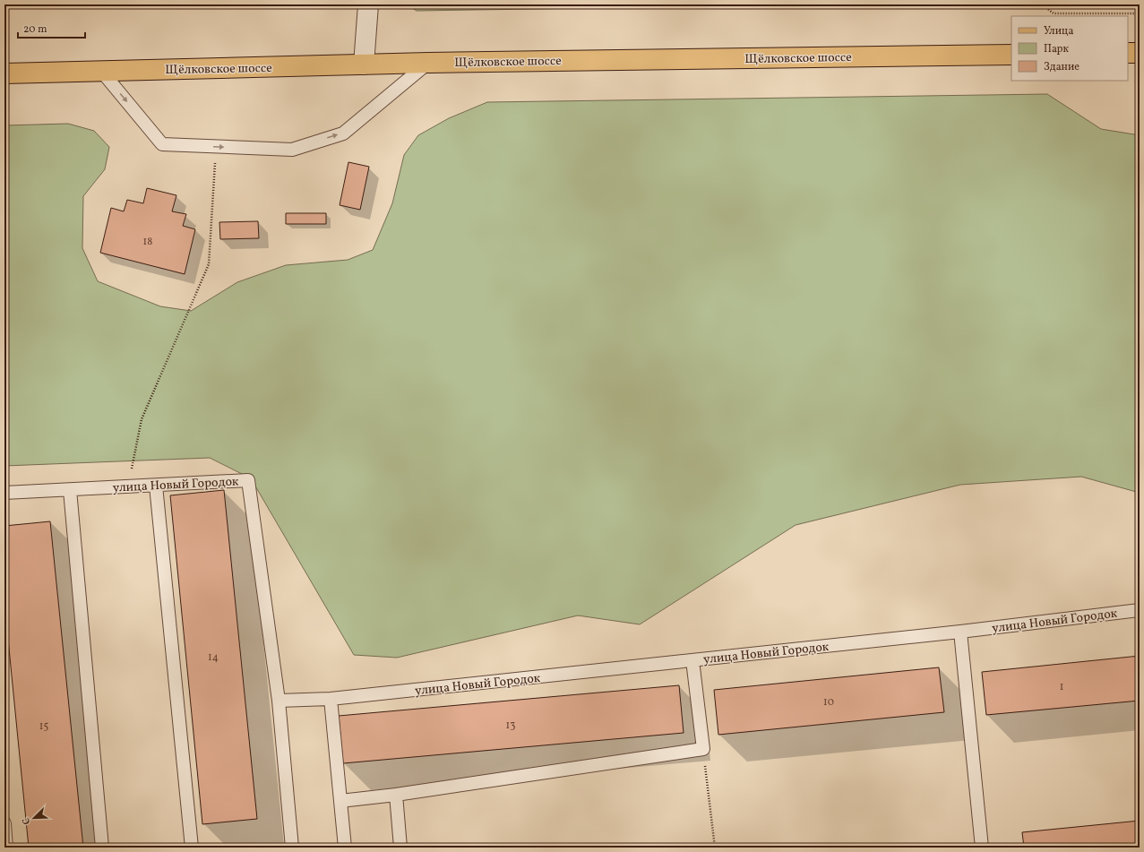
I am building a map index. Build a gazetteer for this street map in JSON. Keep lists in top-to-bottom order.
{
  "streets": {
    "main road": ["Щёлковское шоссе"],
    "lane": ["улица Новый Городок"]
  },
  "house_numbers": [
    "18",
    "14",
    "1",
    "10",
    "13",
    "15"
  ],
  "legend": ["Улица", "Парк", "Здание"],
  "scale_bar": "20 m",
  "north": "bottom left"
}
